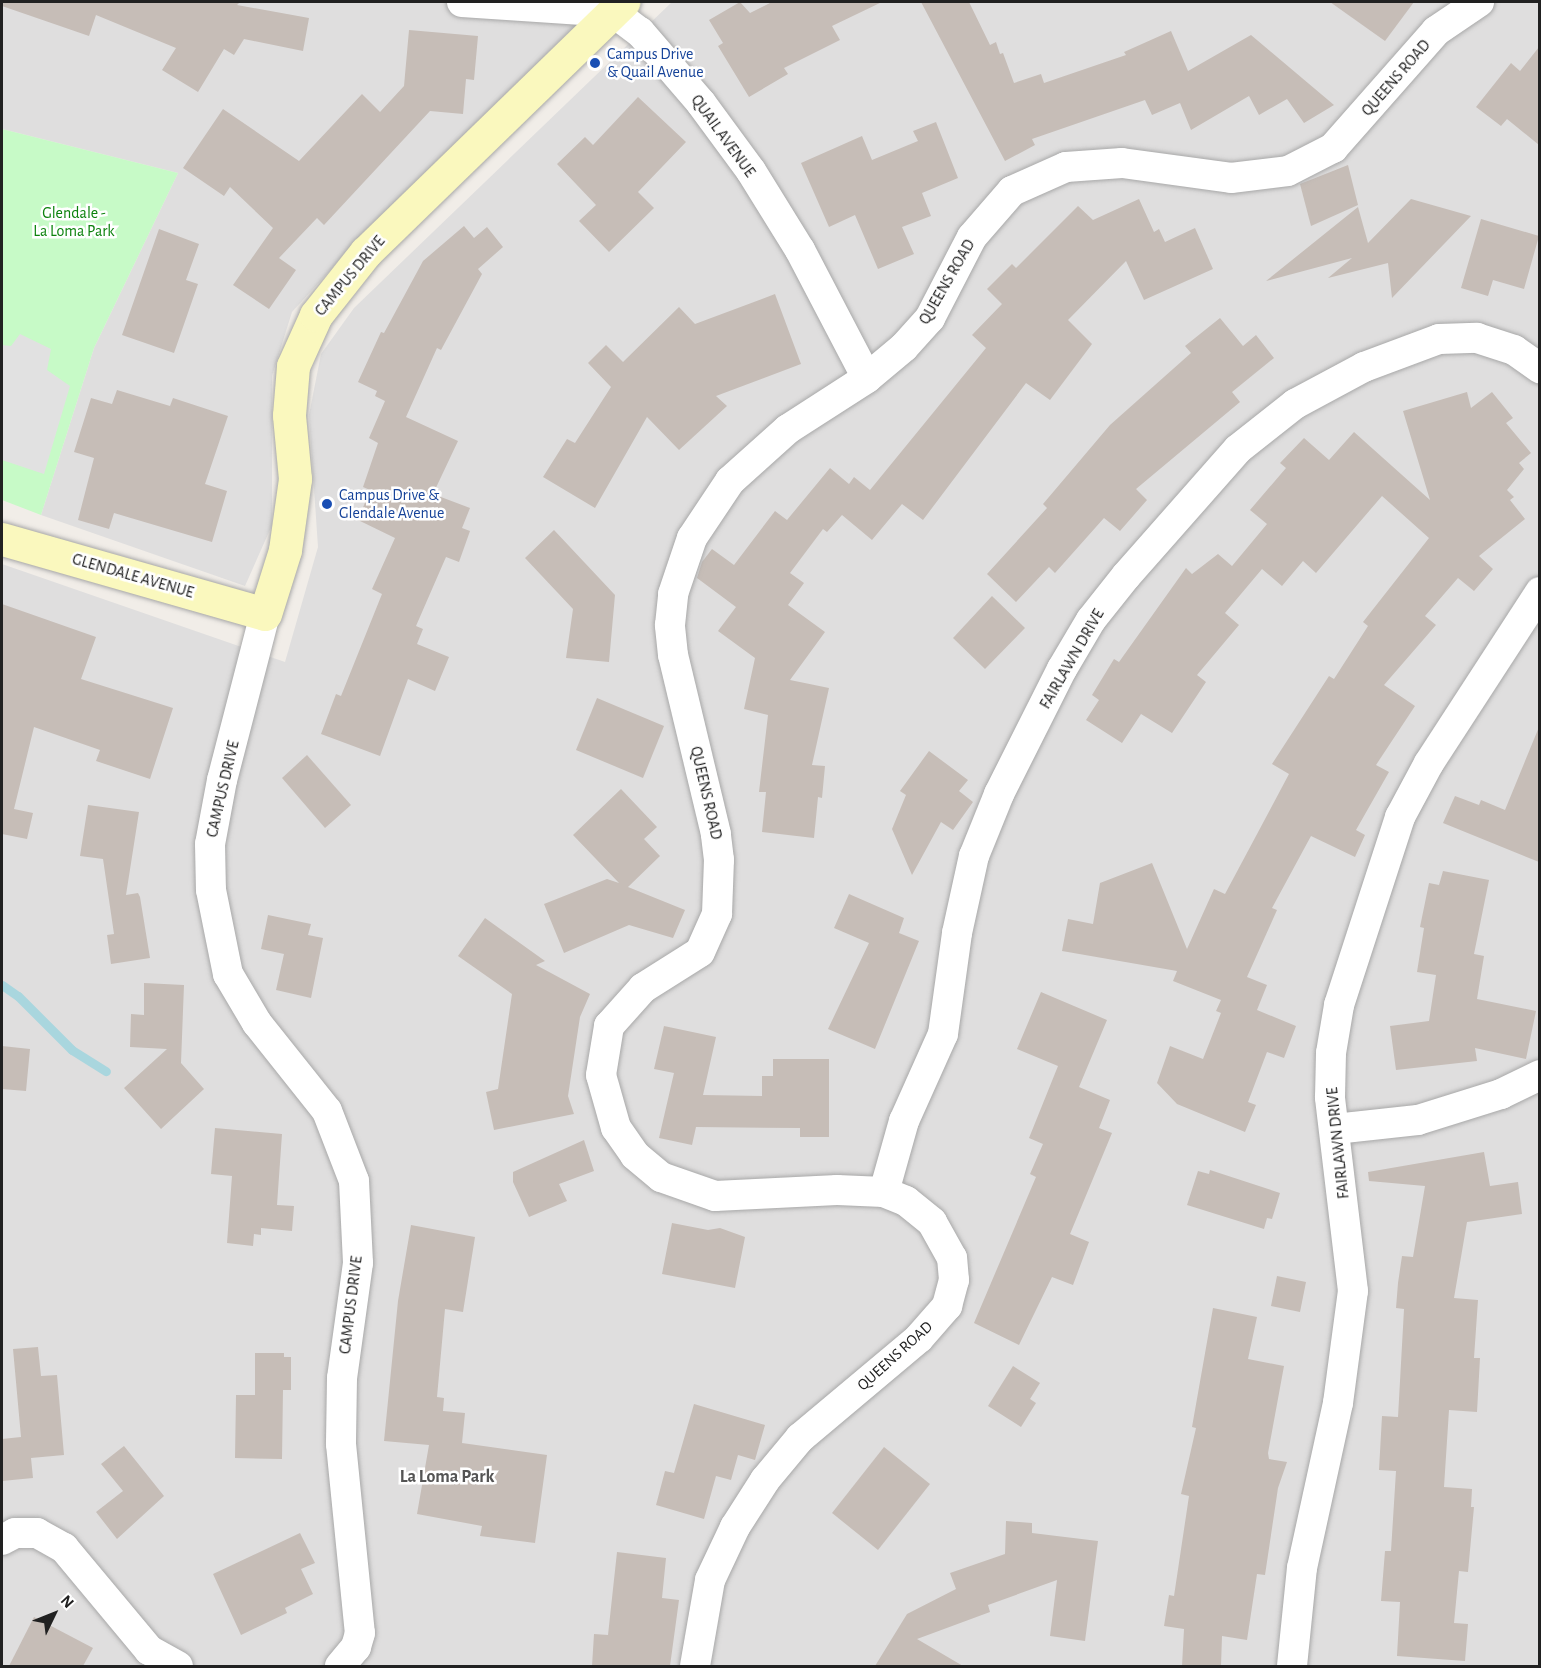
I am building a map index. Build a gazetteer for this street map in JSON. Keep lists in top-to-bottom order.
{
  "streets": {
    "street": [
      "QUEENS ROAD",
      "QUAIL AVENUE",
      "CAMPUS DRIVE",
      "GLENDALE AVENUE",
      "FAIRLAWN DRIVE"
    ]
  },
  "crossings": [
    ["QUEENS ROAD", "QUAIL AVENUE"],
    ["QUEENS ROAD", "FAIRLAWN DRIVE"],
    ["QUAIL AVENUE", "CAMPUS DRIVE"],
    ["CAMPUS DRIVE", "GLENDALE AVENUE"]
  ],
  "districts": ["La Loma Park"],
  "parks": ["Glendale - La Loma Park"],
  "places": ["Campus Drive & Quail Avenue", "Campus Drive & Glendale Avenue"],
  "north": "top right"
}
